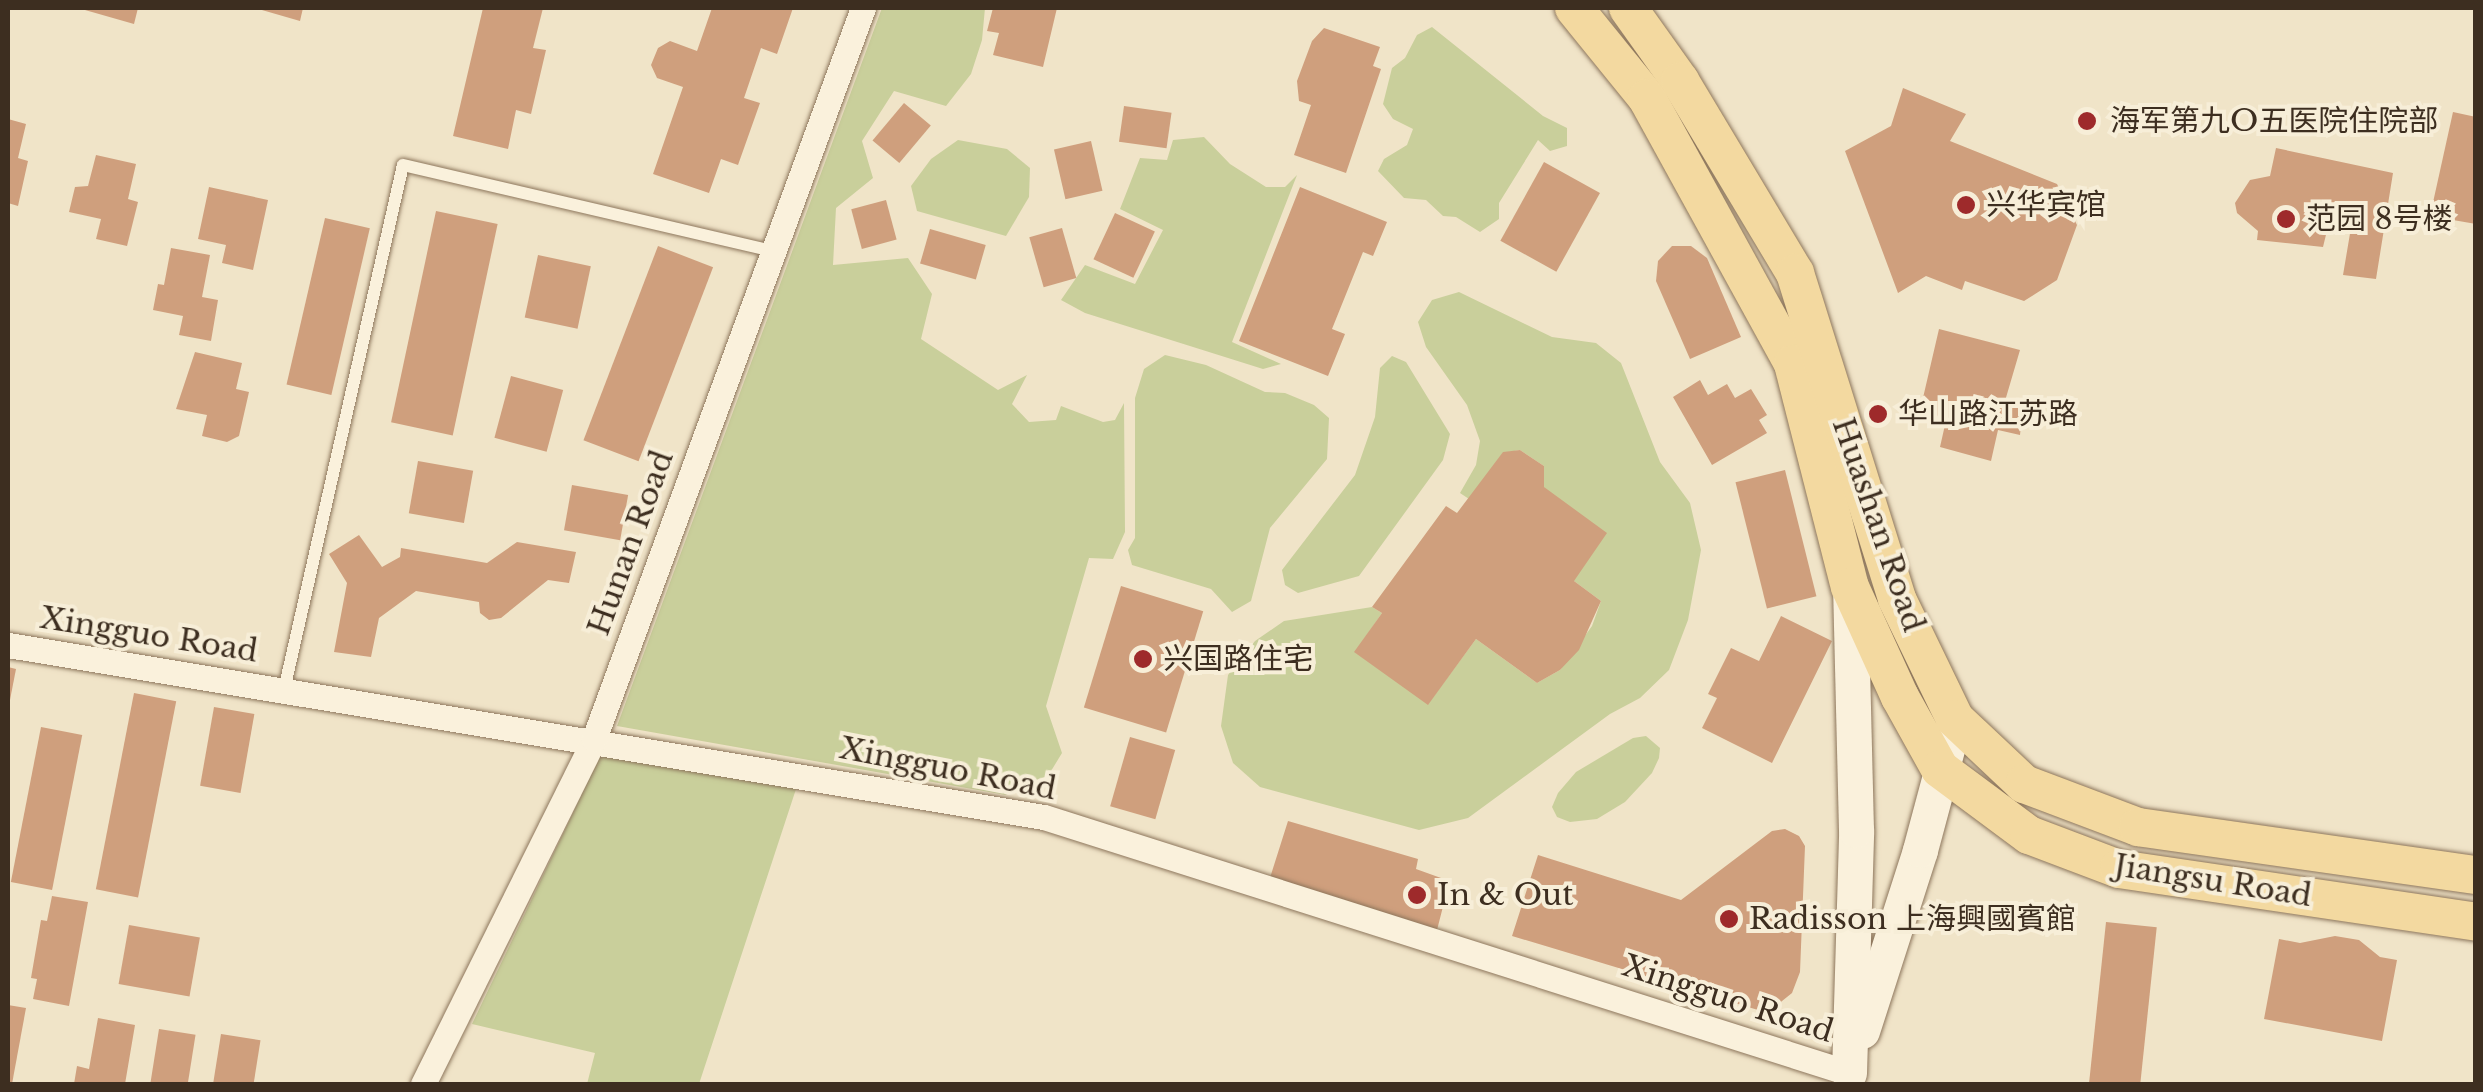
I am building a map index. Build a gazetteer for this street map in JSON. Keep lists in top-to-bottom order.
{
  "streets": {
    "main road": ["Huashan Road", "Jiangsu Road"],
    "street": ["Hunan Road", "Xingguo Road"]
  },
  "crossings": [
    ["Huashan Road", "Xingguo Road"],
    ["Huashan Road", "Jiangsu Road"],
    ["Hunan Road", "Xingguo Road"]
  ],
  "places": [
    "海军第九O五医院住院部",
    "兴华宾馆",
    "范园 8号楼",
    "华山路江苏路",
    "兴国路住宅",
    "In & Out",
    "Radisson 上海興國賓館"
  ]
}
